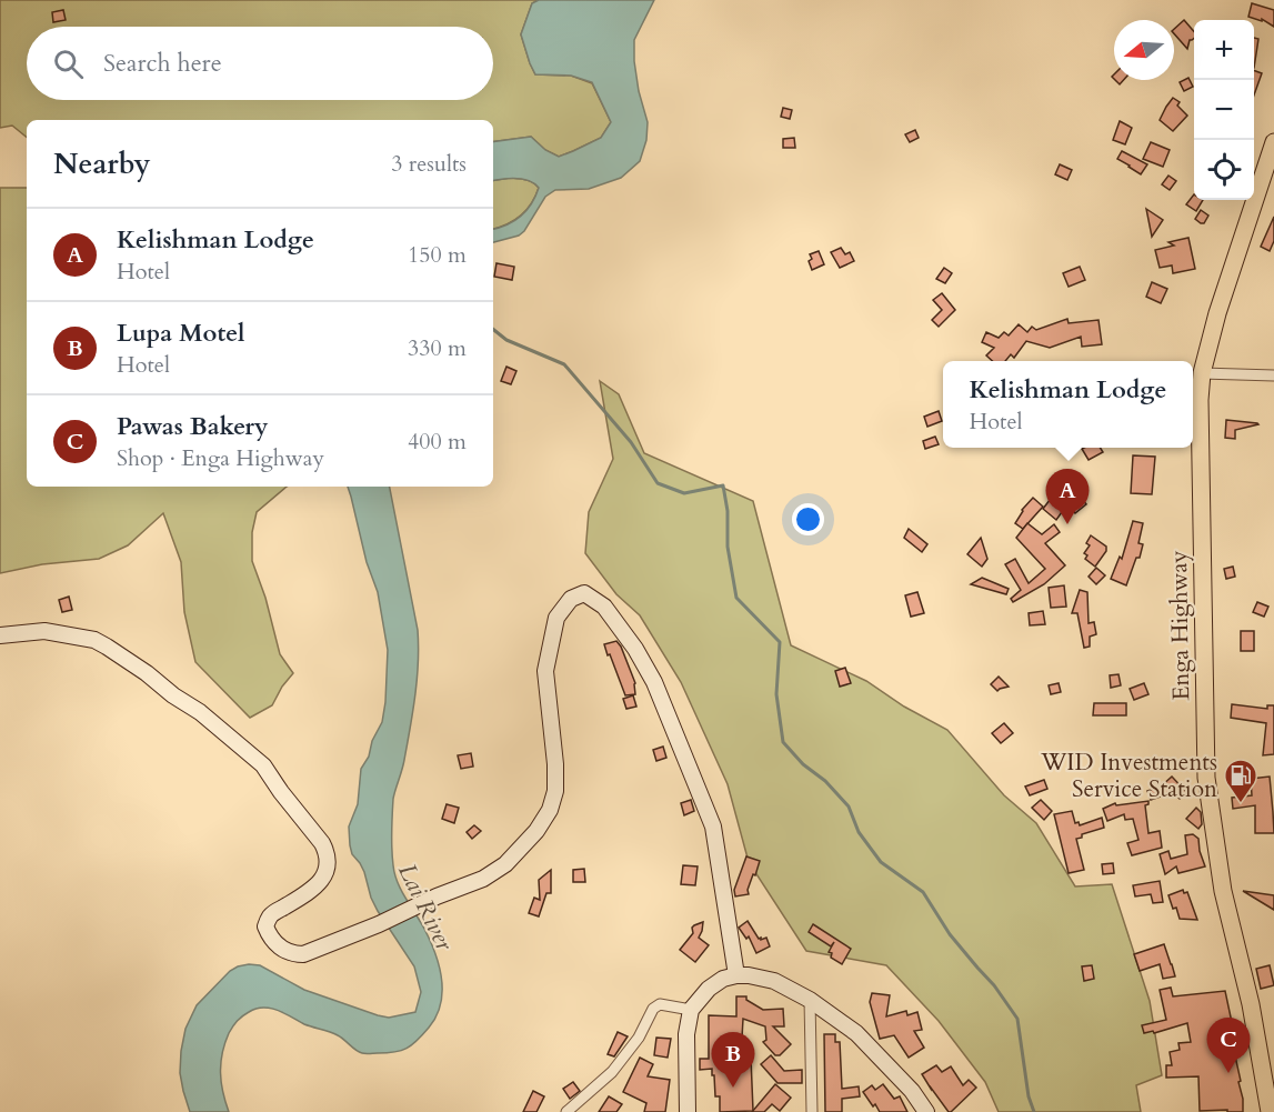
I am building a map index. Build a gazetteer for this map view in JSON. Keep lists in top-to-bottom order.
{
  "streets": {
    "main road": ["Enga Highway"]
  },
  "water": ["Lai River"],
  "places": {
    "fuel station": ["WID Investments Service Station"]
  },
  "north": "left",
  "page": {
    "map_buttons": ["+", "−"],
    "search": "Search here",
    "heading": ["Nearby", "3 results"],
    "list": [
      {
        "mark": "A",
        "name": "Kelishman Lodge",
        "note": "Hotel",
        "value": "150 m"
      },
      {
        "mark": "B",
        "name": "Lupa Motel",
        "note": "Hotel",
        "value": "330 m"
      },
      {
        "mark": "C",
        "name": "Pawas Bakery",
        "note": "Shop · Enga Highway",
        "value": "400 m"
      }
    ],
    "popup": ["Kelishman Lodge", "Hotel"],
    "pins": ["A", "C", "B"]
  }
}
